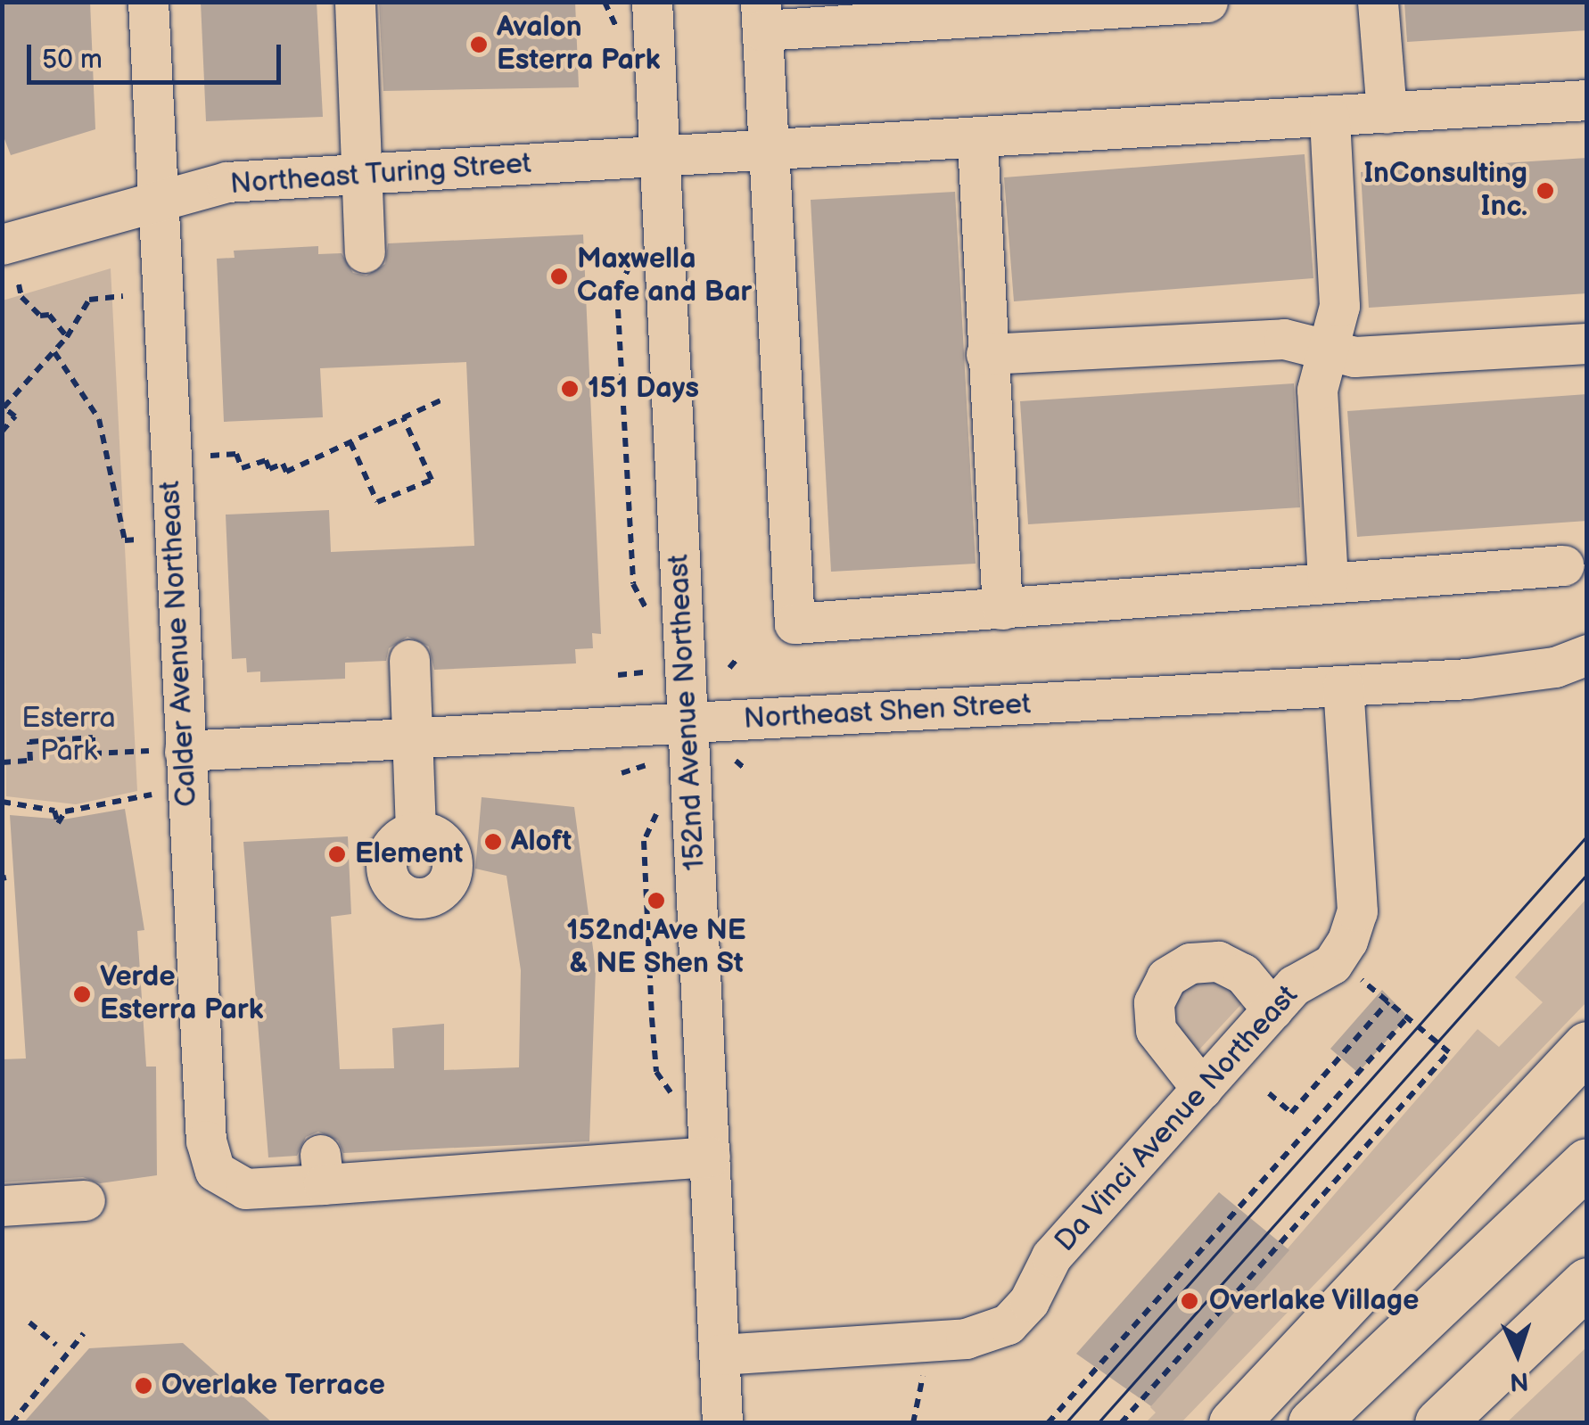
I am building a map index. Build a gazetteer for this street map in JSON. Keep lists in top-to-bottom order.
{
  "streets": {
    "street": [
      "Northeast Turing Street",
      "Calder Avenue Northeast",
      "152nd Avenue Northeast",
      "Northeast Shen Street",
      "Da Vinci Avenue Northeast"
    ]
  },
  "crossings": [
    ["Northeast Turing Street", "Calder Avenue Northeast"],
    ["Northeast Turing Street", "152nd Avenue Northeast"],
    ["Calder Avenue Northeast", "152nd Avenue Northeast"],
    ["Calder Avenue Northeast", "Northeast Shen Street"],
    ["152nd Avenue Northeast", "Northeast Shen Street"],
    ["152nd Avenue Northeast", "Da Vinci Avenue Northeast"],
    ["Northeast Shen Street", "Da Vinci Avenue Northeast"]
  ],
  "parks": ["Esterra Park"],
  "places": [
    "Avalon Esterra Park",
    "InConsulting Inc.",
    "Maxwella Cafe and Bar",
    "151 Days",
    "Aloft",
    "Element",
    "152nd Ave NE & NE Shen St",
    "Verde Esterra Park",
    "Overlake Village",
    "Overlake Terrace"
  ],
  "scale_bar": "50 m",
  "north": "bottom"
}
